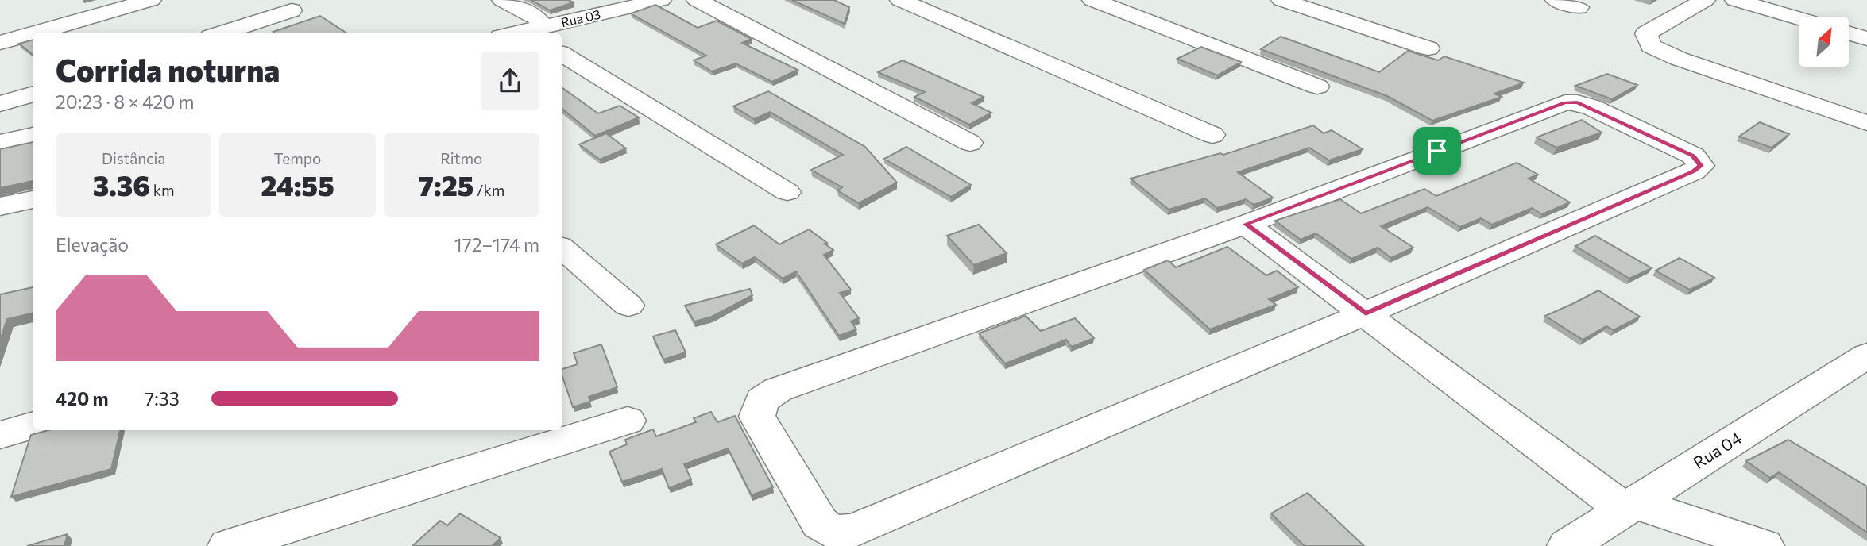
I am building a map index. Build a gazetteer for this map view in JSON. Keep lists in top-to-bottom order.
{
  "streets": {
    "street": ["Rua 03", "Rua 04"]
  },
  "north": "top right",
  "page": {
    "heading": ["Corrida noturna", "20:23 · 8 × 420 m"],
    "stats": [
      ["Distância", "3.36 km"],
      ["Tempo", "24:55"],
      ["Ritmo", "7:25 /km"]
    ],
    "chart": ["Elevação", "172–174 m"],
    "list": [
      {
        "name": "420 m",
        "note": "7:33"
      }
    ]
  }
}
